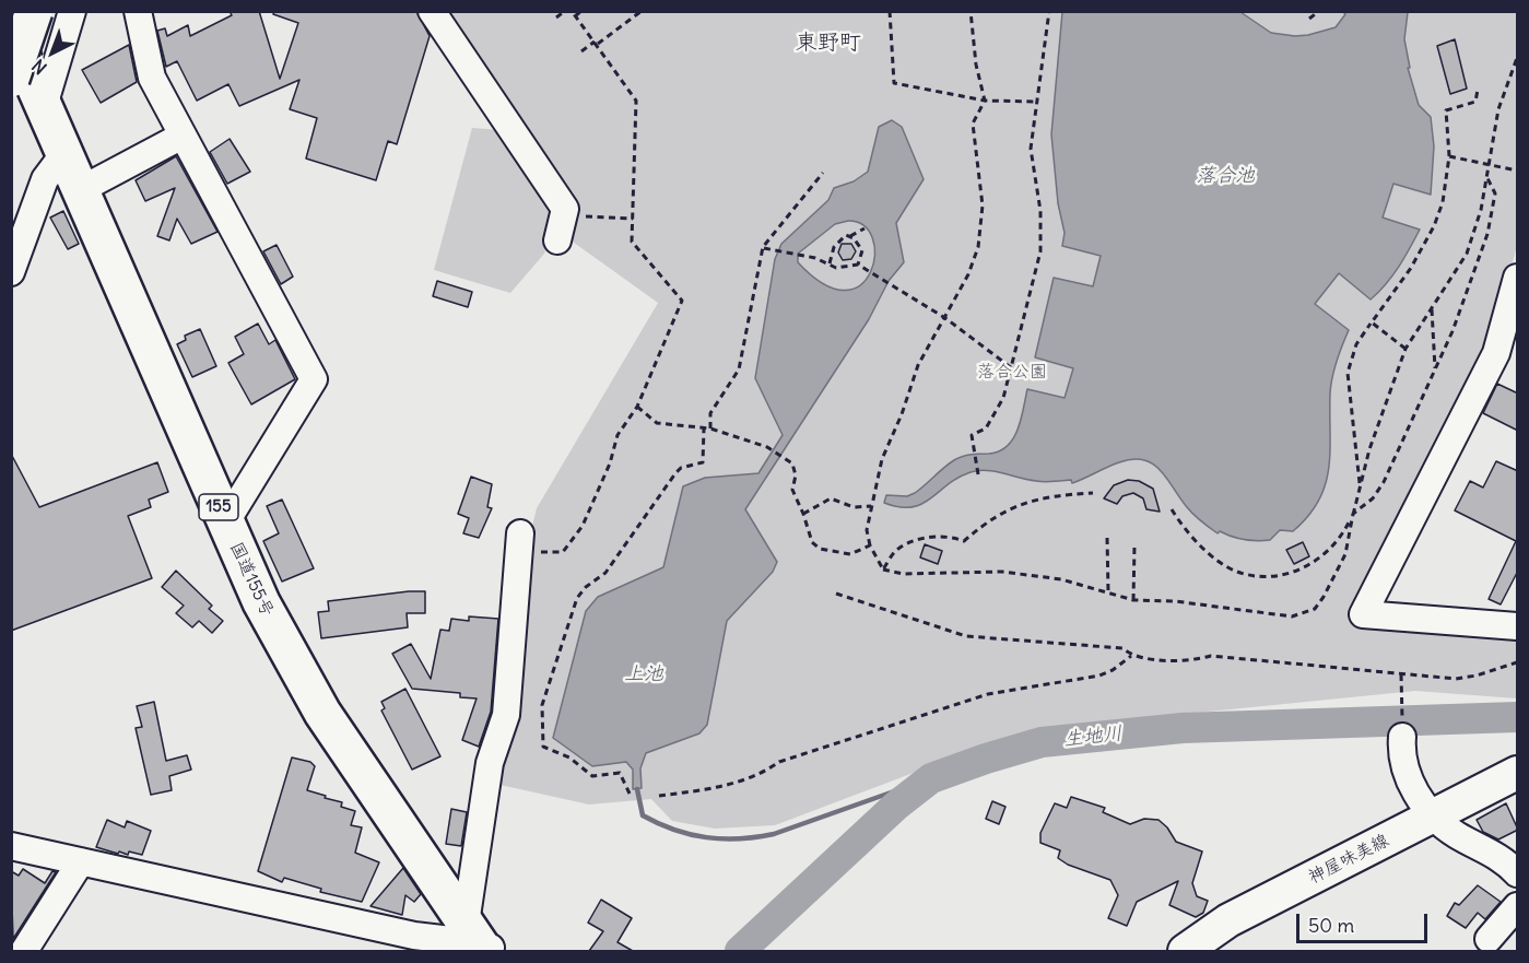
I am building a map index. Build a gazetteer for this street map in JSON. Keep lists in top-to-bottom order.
{
  "streets": {
    "highway": ["155", "国道155号"],
    "main road": ["神屋味美線"]
  },
  "districts": ["東野町"],
  "water": ["落合池", "上池", "生地川"],
  "parks": ["落合公園"],
  "scale_bar": "50 m",
  "north": "bottom left"
}
